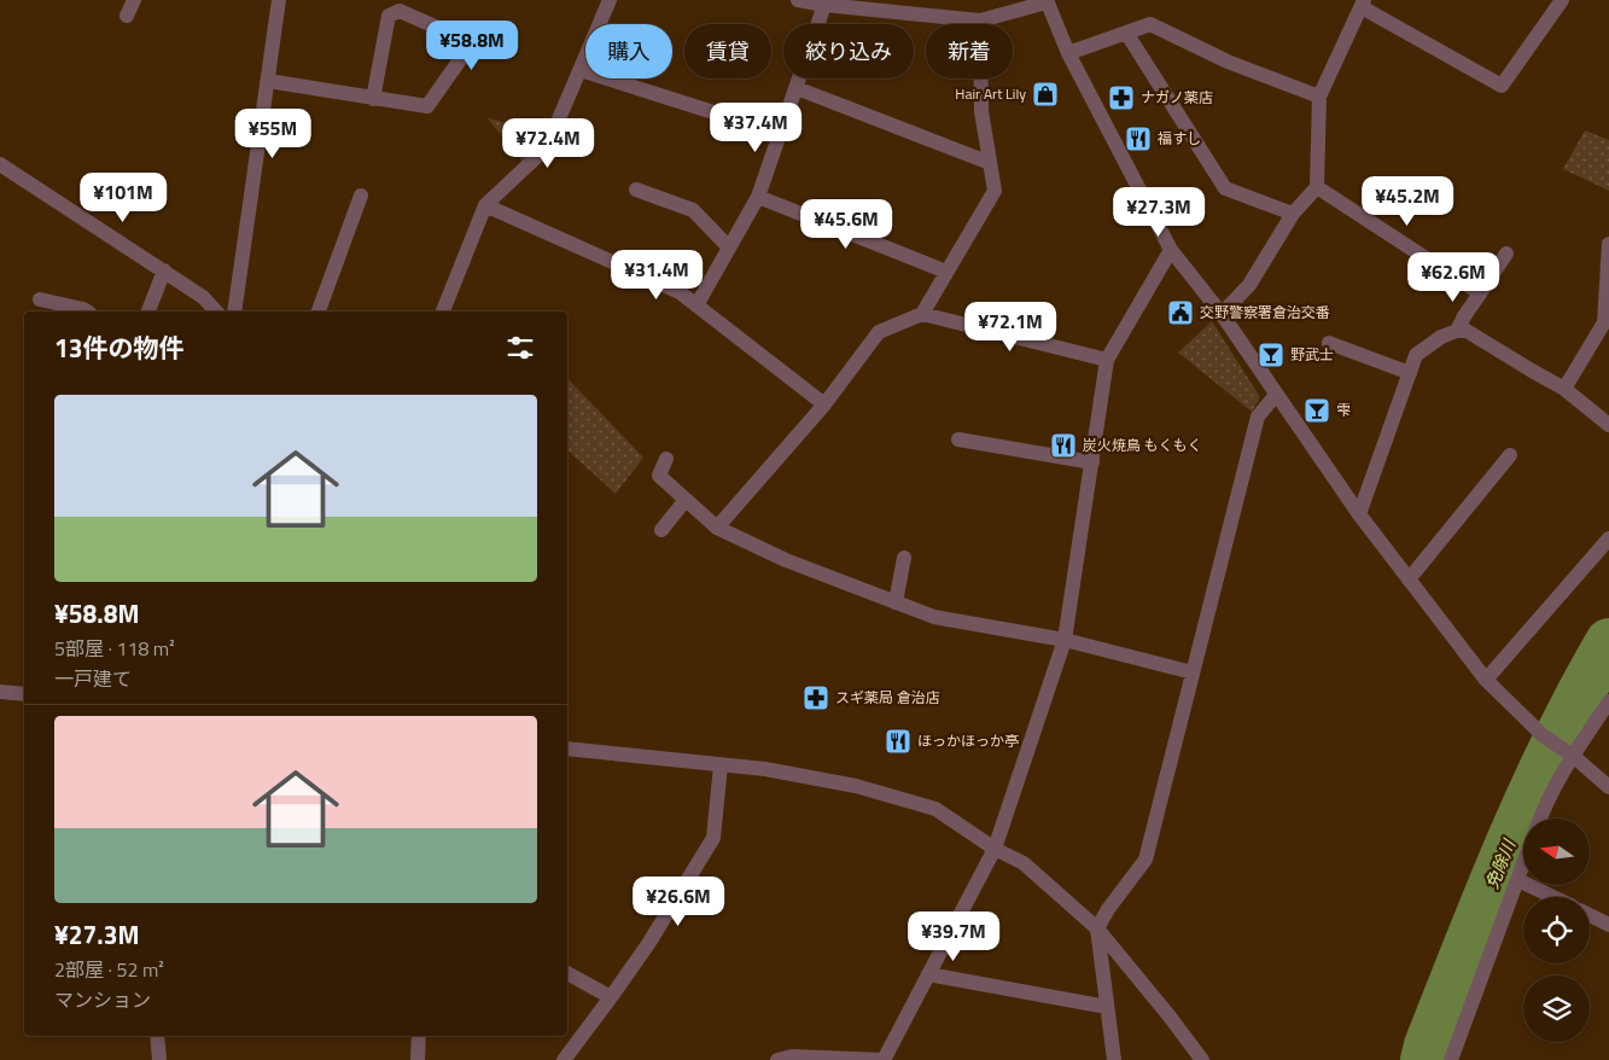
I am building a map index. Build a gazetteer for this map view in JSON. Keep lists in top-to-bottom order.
{
  "water": ["免除川"],
  "places": {
    "shop": ["Hair Art Lily"],
    "pharmacy": ["ナガノ薬店", "スギ薬局 倉治店"],
    "restaurant": ["福すし", "炭火焼鳥 もくもく", "ほっかほっか亭"],
    "public building": ["交野警察署倉治交番"],
    "bar": ["野武士", "雫"]
  },
  "north": "left",
  "page": {
    "price": [
      "¥58.8M",
      "¥37.4M",
      "¥55M",
      "¥72.4M",
      "¥101M",
      "¥45.2M",
      "¥27.3M",
      "¥45.6M",
      "¥31.4M",
      "¥62.6M",
      "¥72.1M",
      "¥26.6M",
      "¥39.7M"
    ],
    "chip": [
      "購入",
      "賃貸",
      "絞り込み",
      "新着"
    ],
    "heading": "13件の物件",
    "list": [
      {
        "name": "¥58.8M",
        "note": "5部屋 · 118 m² · 一戸建て"
      },
      {
        "name": "¥27.3M",
        "note": "2部屋 · 52 m² · マンション"
      }
    ]
  }
}
